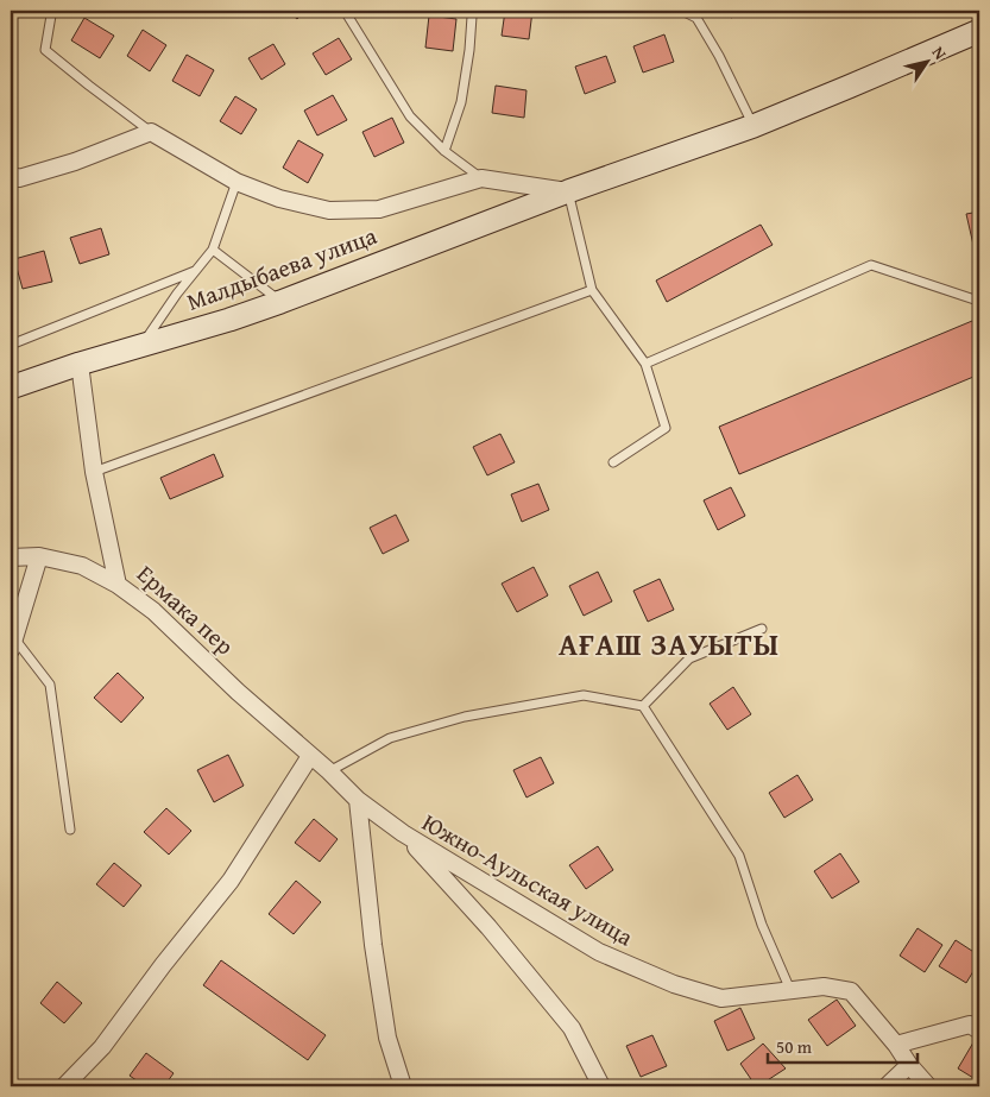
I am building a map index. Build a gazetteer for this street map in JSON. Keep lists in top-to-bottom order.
{
  "streets": {
    "main road": ["Малдыбаева улица"],
    "street": ["Ермака пер", "Южно-Аульская улица"]
  },
  "crossings": [
    ["Малдыбаева улица", "Ермака пер"],
    ["Ермака пер", "Южно-Аульская улица"]
  ],
  "districts": ["АҒАШ ЗАУЫТЫ"],
  "scale_bar": "50 m",
  "north": "top right"
}
